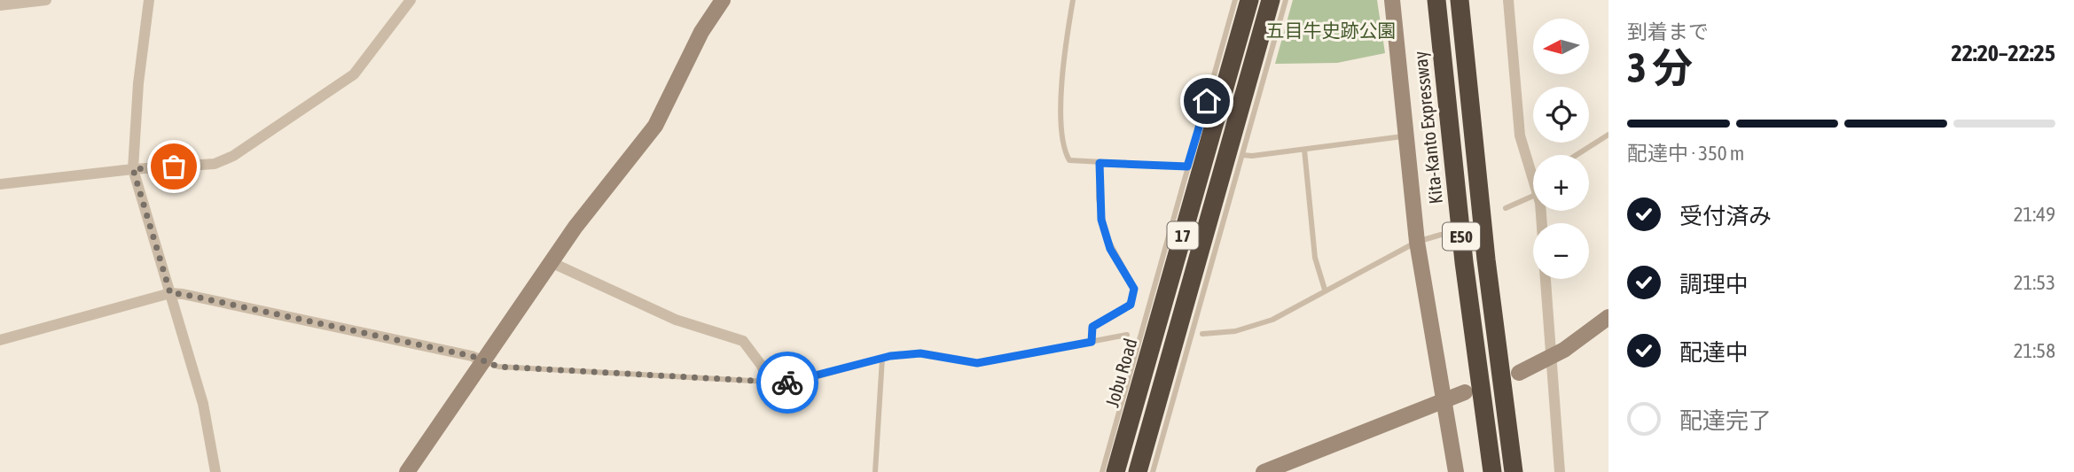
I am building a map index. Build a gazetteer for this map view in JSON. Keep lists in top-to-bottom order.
{
  "streets": {
    "highway": [
      "Kita-Kanto Expressway",
      "17",
      "E50",
      "Jobu Road"
    ]
  },
  "parks": ["五目牛史跡公園"],
  "north": "left",
  "page": {
    "heading": ["3 分", "到着まで", "22:20–22:25"],
    "map_buttons": ["+", "−"],
    "bar": "配達中 · 350 m",
    "list": [
      ["受付済み", "21:49"],
      ["調理中", "21:53"],
      ["配達中", "21:58"],
      "配達完了"
    ]
  }
}
